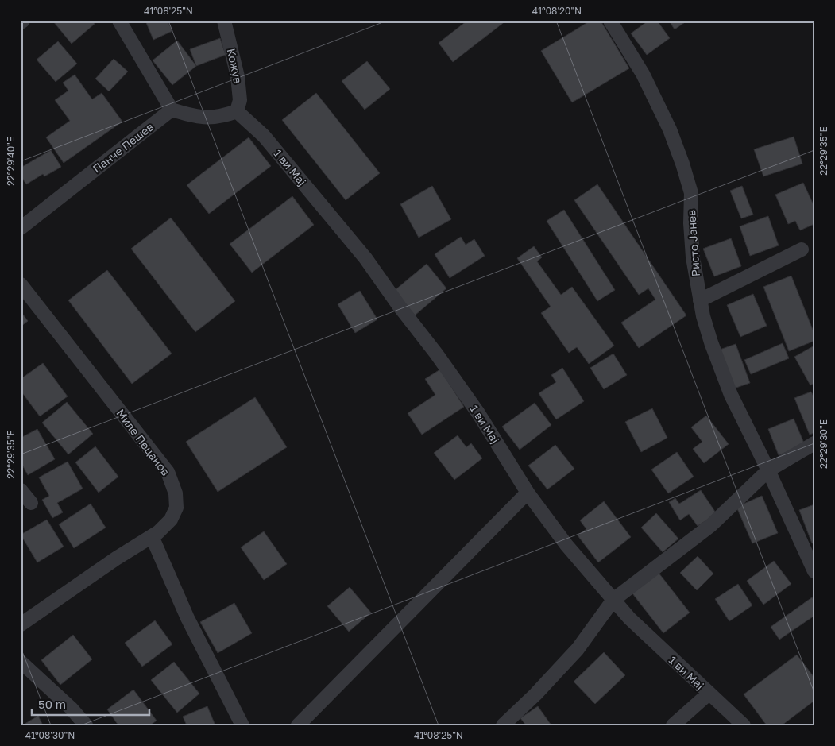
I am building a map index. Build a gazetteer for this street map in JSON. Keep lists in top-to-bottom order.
{
  "streets": {
    "street": [
      "Кожув",
      "Панче Пешев",
      "1 ви Мај",
      "Ристо Јанев",
      "Миле Пецанов"
    ]
  },
  "crossings": [
    ["Кожув", "1 ви Мај"]
  ],
  "scale_bar": "50 m",
  "coordinates": [
    "41°08'25\"N",
    "41°08'20\"N",
    "22°29'35\"E",
    "22°29'40\"E",
    "22°29'30\"E",
    "41°08'30\"N"
  ]
}
